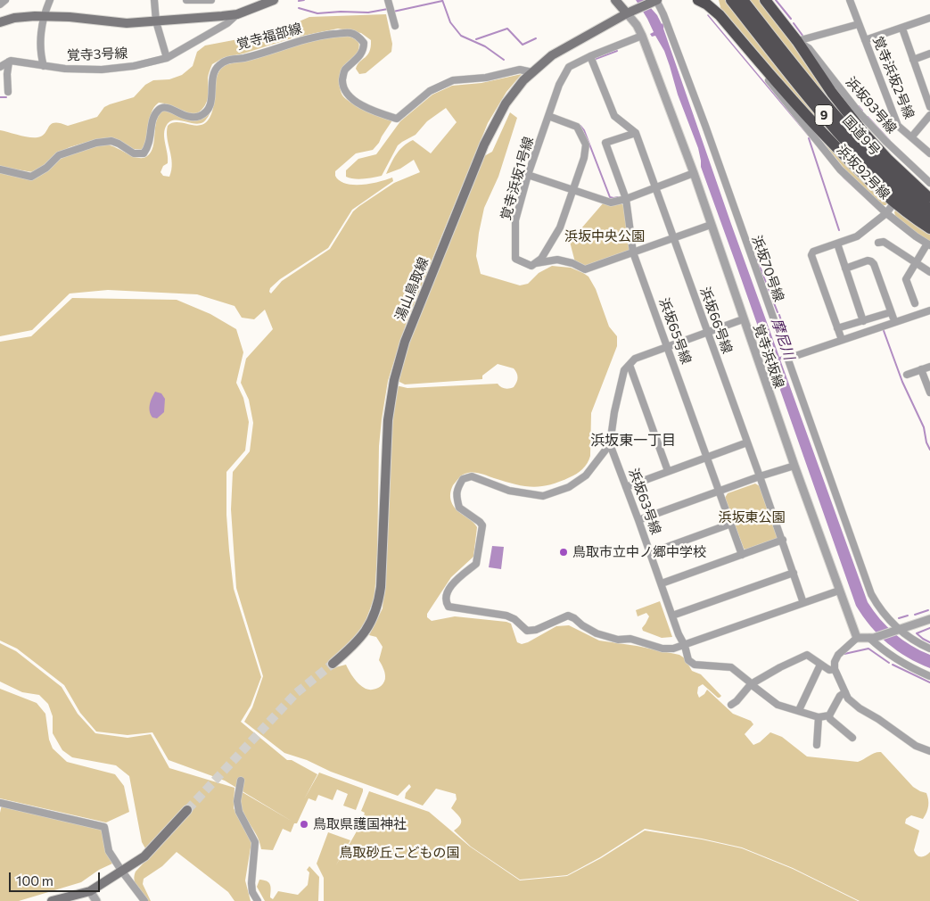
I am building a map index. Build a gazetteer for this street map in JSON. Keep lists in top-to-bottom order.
{
  "streets": {
    "highway": ["9", "国道9号"],
    "main road": ["湯山鳥取線"],
    "street": [
      "覚寺福部線",
      "覚寺3号線",
      "覚寺浜坂2号線",
      "浜坂93号線",
      "浜坂92号線",
      "覚寺浜坂1号線",
      "浜坂70号線",
      "浜坂66号線",
      "浜坂65号線",
      "覚寺浜坂線",
      "浜坂63号線"
    ]
  },
  "crossings": [
    ["覚寺福部線", "湯山鳥取線"],
    ["覚寺浜坂1号線", "覚寺浜坂線"],
    ["浜坂70号線", "湯山鳥取線"],
    ["湯山鳥取線", "覚寺浜坂線"],
    ["浜坂66号線", "浜坂65号線"]
  ],
  "districts": ["浜坂東一丁目"],
  "water": ["摩尼川"],
  "parks": ["浜坂中央公園", "浜坂東公園", "鳥取砂丘こどもの国"],
  "places": ["鳥取市立中ノ郷中学校", "鳥取県護国神社"],
  "scale_bar": "100 m"
}
